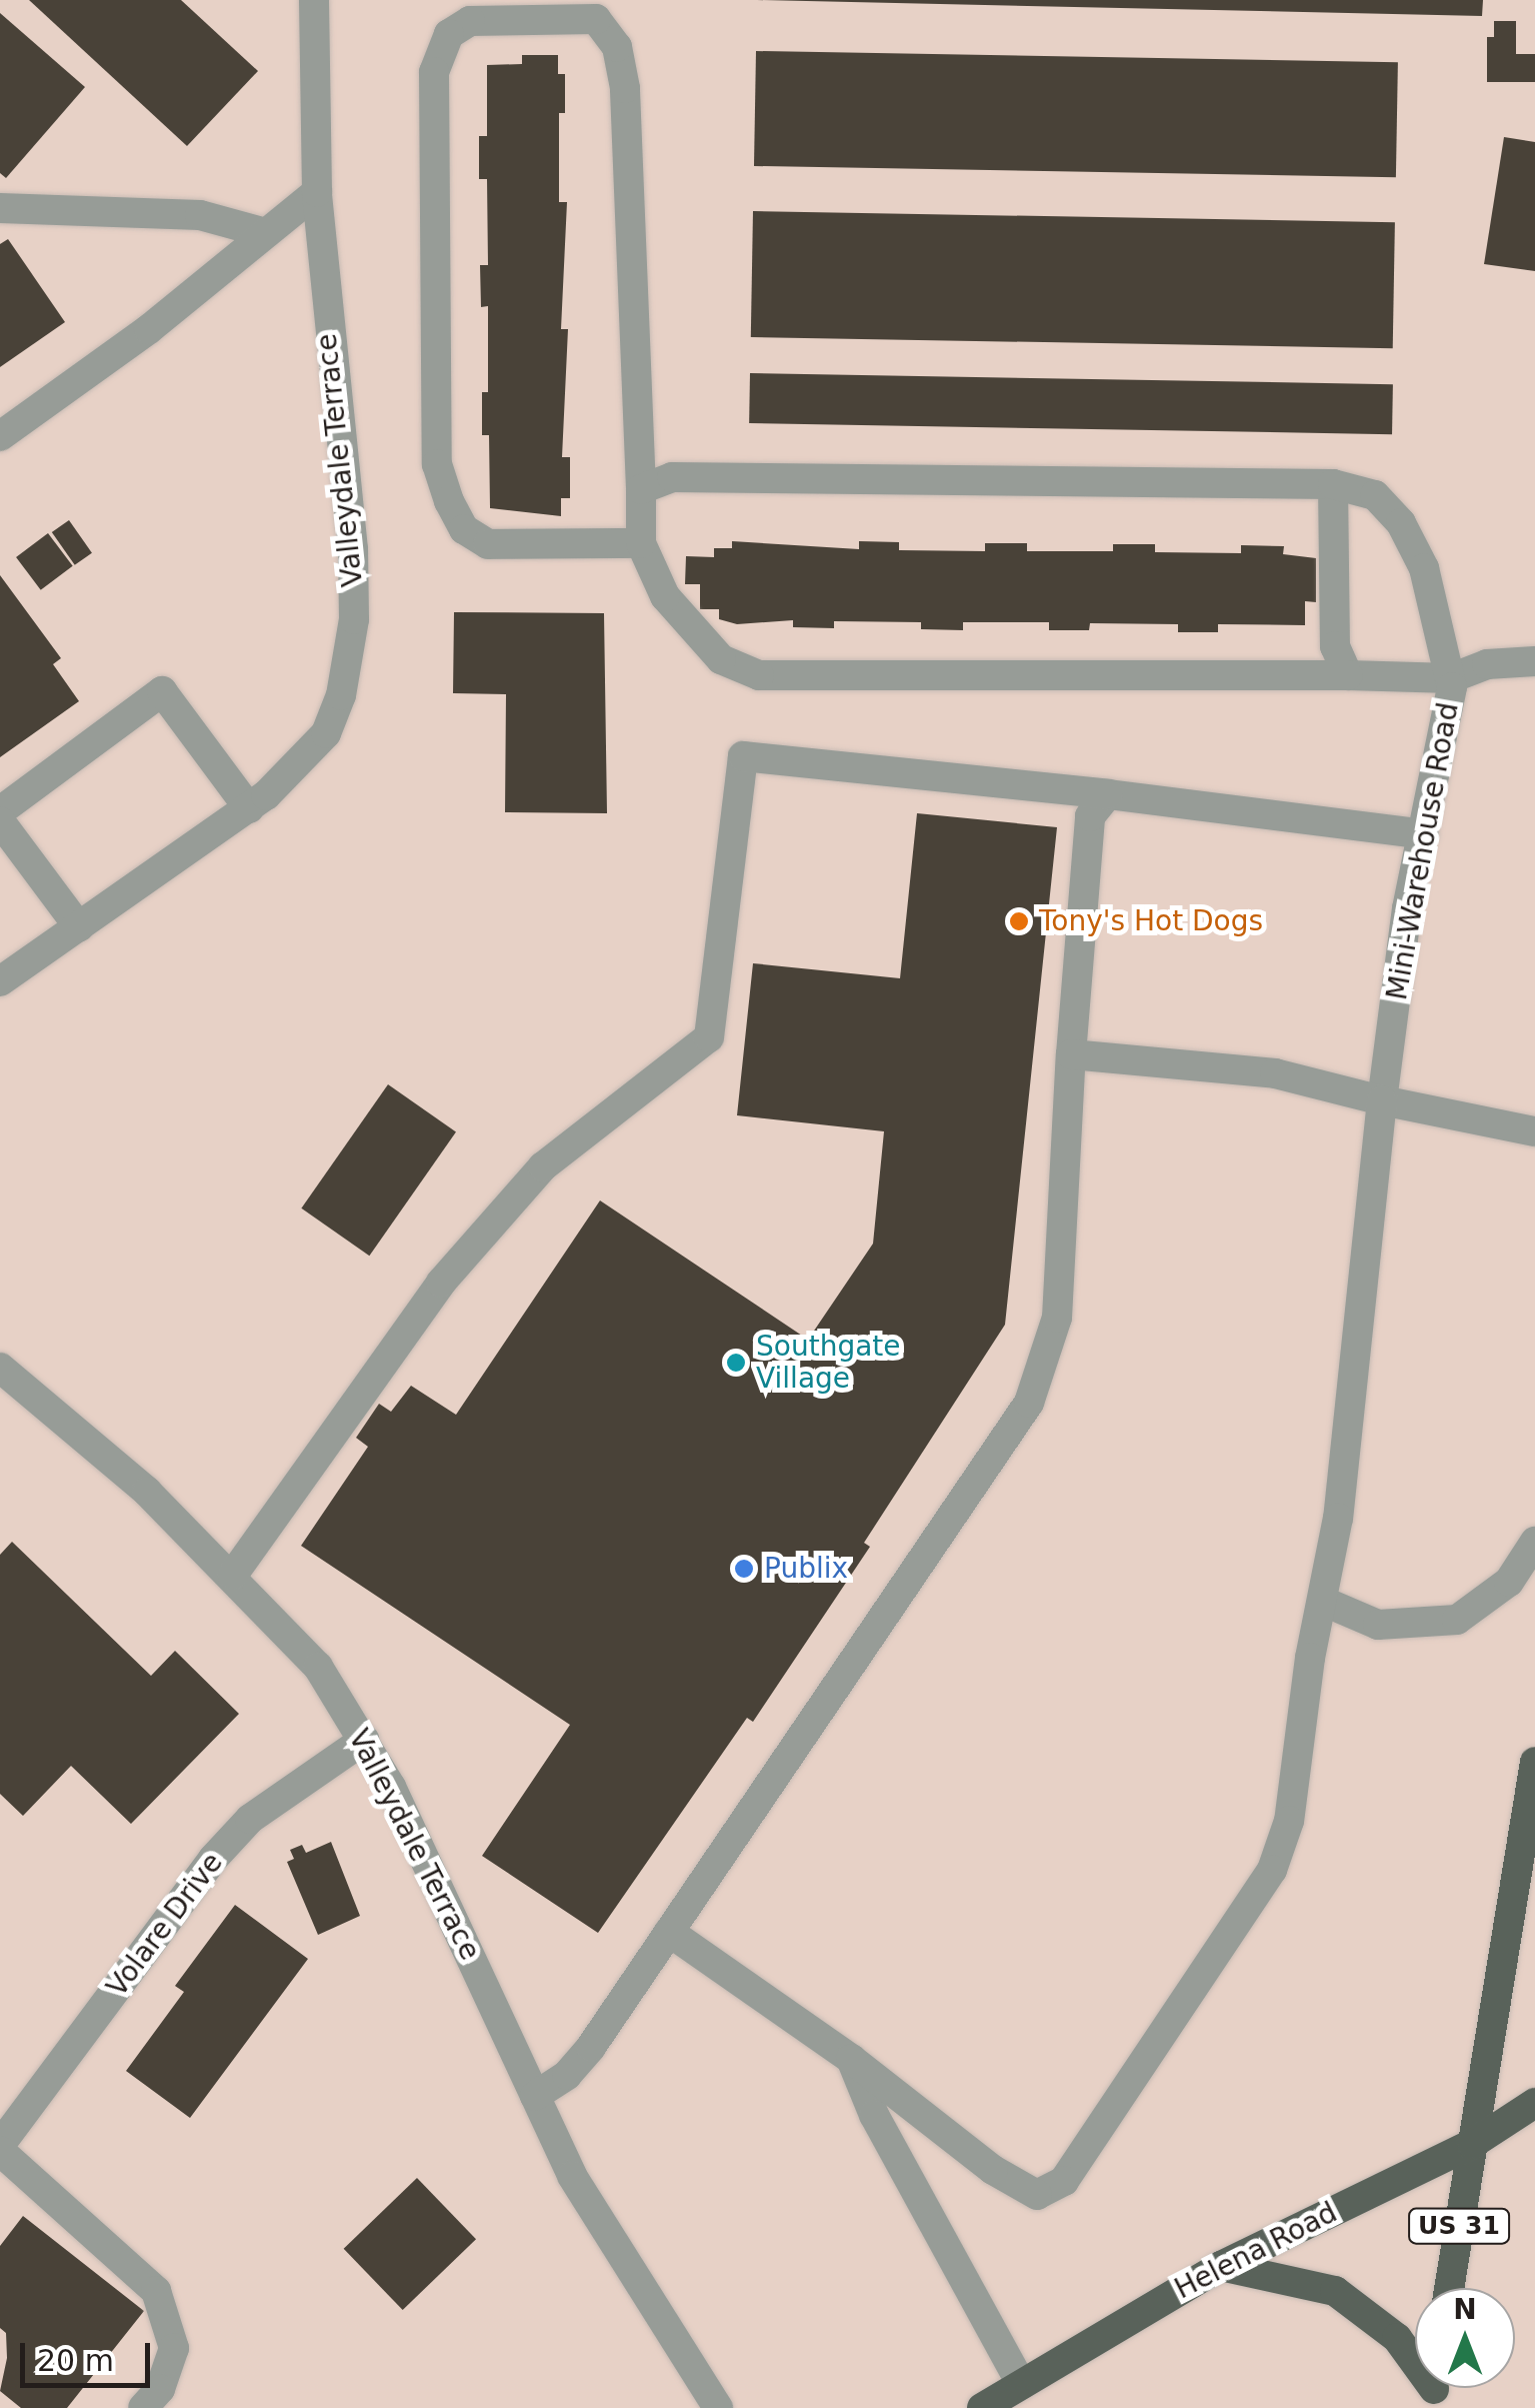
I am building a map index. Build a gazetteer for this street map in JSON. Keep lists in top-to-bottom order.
{
  "streets": {
    "main road": ["US 31", "Helena Road"],
    "street": ["Valleydale Terrace", "Mini-Warehouse Road", "Volare Drive"]
  },
  "crossings": [
    ["Valleydale Terrace", "Volare Drive"],
    ["US 31", "Helena Road"]
  ],
  "places": ["Tony's Hot Dogs", "Southgate Village", "Publix"],
  "scale_bar": "20 m",
  "north": "top"
}
